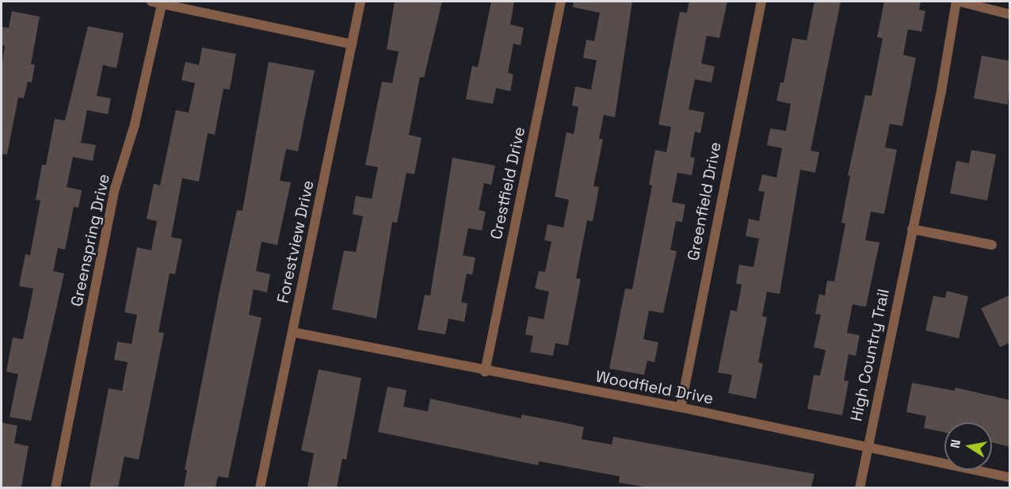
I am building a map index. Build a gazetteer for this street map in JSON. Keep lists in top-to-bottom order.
{
  "streets": {
    "street": [
      "Crestfield Drive",
      "Greenfield Drive",
      "Greenspring Drive",
      "Forestview Drive",
      "High Country Trail",
      "Woodfield Drive"
    ]
  },
  "crossings": [
    ["Crestfield Drive", "Woodfield Drive"],
    ["Greenfield Drive", "Woodfield Drive"],
    ["Forestview Drive", "Woodfield Drive"],
    ["High Country Trail", "Woodfield Drive"]
  ],
  "north": "left"
}
